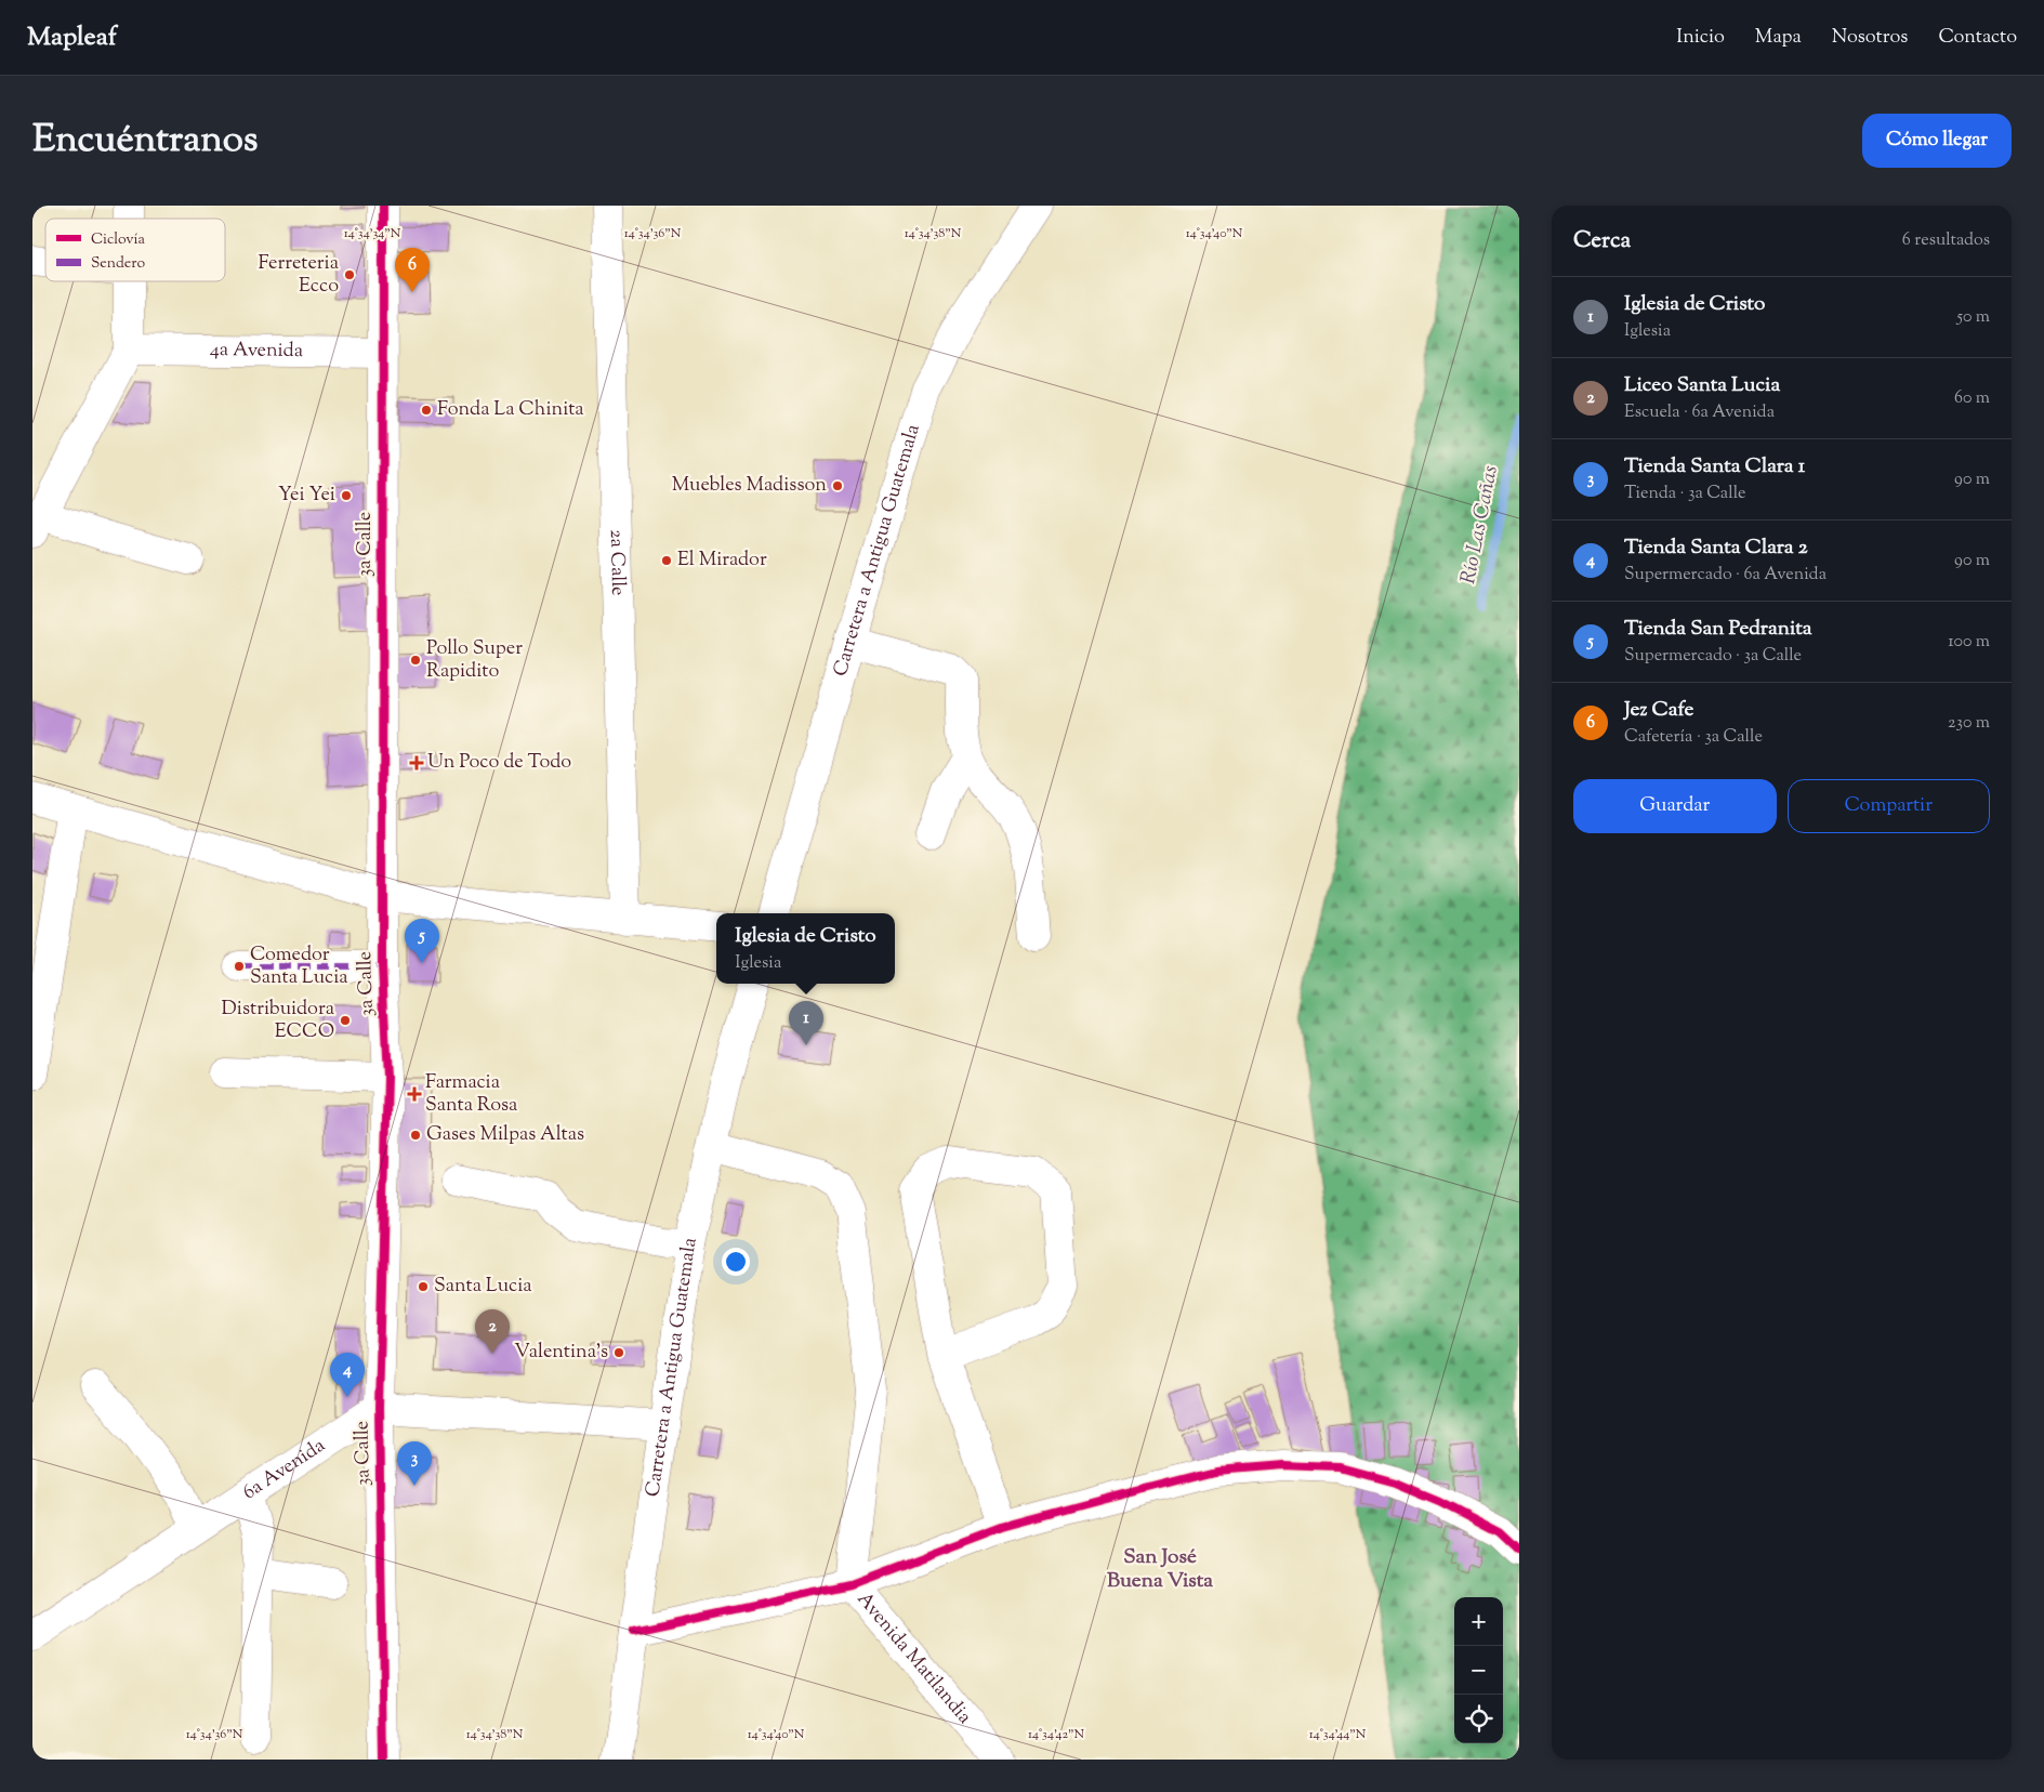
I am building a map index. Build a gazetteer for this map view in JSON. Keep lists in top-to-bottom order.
{
  "streets": {
    "street": [
      "4a Avenida",
      "3a Calle",
      "Carretera a Antigua Guatemala",
      "2a Calle",
      "6a Avenida",
      "Avenida Matilandia"
    ]
  },
  "crossings": [
    ["4a Avenida", "3a Calle"],
    ["3a Calle", "6a Avenida"]
  ],
  "districts": ["San José Buena Vista"],
  "water": ["Río Las Cañas"],
  "places": {
    "other": [
      "Ferreteria Ecco",
      "Fonda La Chinita",
      "Muebles Madisson",
      "Yei Yei",
      "El Mirador",
      "Pollo Super Rapidito",
      "Comedor Santa Lucia",
      "Distribuidora ECCO",
      "Gases Milpas Altas",
      "Santa Lucia",
      "Valentina's"
    ],
    "health": ["Un Poco de Todo", "Farmacia Santa Rosa"]
  },
  "legend": ["Ciclovía", "Sendero"],
  "page": {
    "header": "Mapleaf",
    "nav": [
      "Inicio",
      "Mapa",
      "Nosotros",
      "Contacto"
    ],
    "title": "Encuéntranos",
    "buttons": [
      "Cómo llegar",
      ["Guardar", "Compartir"]
    ],
    "heading": ["Cerca", "6 resultados"],
    "pins": [
      "6",
      "5",
      "1",
      "2",
      "4",
      "3"
    ],
    "list": [
      {
        "mark": "1",
        "name": "Iglesia de Cristo",
        "note": "Iglesia",
        "value": "50 m"
      },
      {
        "mark": "2",
        "name": "Liceo Santa Lucia",
        "note": "Escuela · 6a Avenida",
        "value": "60 m"
      },
      {
        "mark": "3",
        "name": "Tienda Santa Clara 1",
        "note": "Tienda · 3a Calle",
        "value": "90 m"
      },
      {
        "mark": "4",
        "name": "Tienda Santa Clara 2",
        "note": "Supermercado · 6a Avenida",
        "value": "90 m"
      },
      {
        "mark": "5",
        "name": "Tienda San Pedranita",
        "note": "Supermercado · 3a Calle",
        "value": "100 m"
      },
      {
        "mark": "6",
        "name": "Jez Cafe",
        "note": "Cafetería · 3a Calle",
        "value": "230 m"
      }
    ],
    "popup": ["Iglesia de Cristo", "Iglesia"],
    "map_buttons": ["+", "−"]
  },
  "coordinates": [
    "14°34'34\"N",
    "14°34'36\"N",
    "14°34'38\"N",
    "14°34'40\"N",
    "14°34'42\"N",
    "14°34'44\"N"
  ]
}
